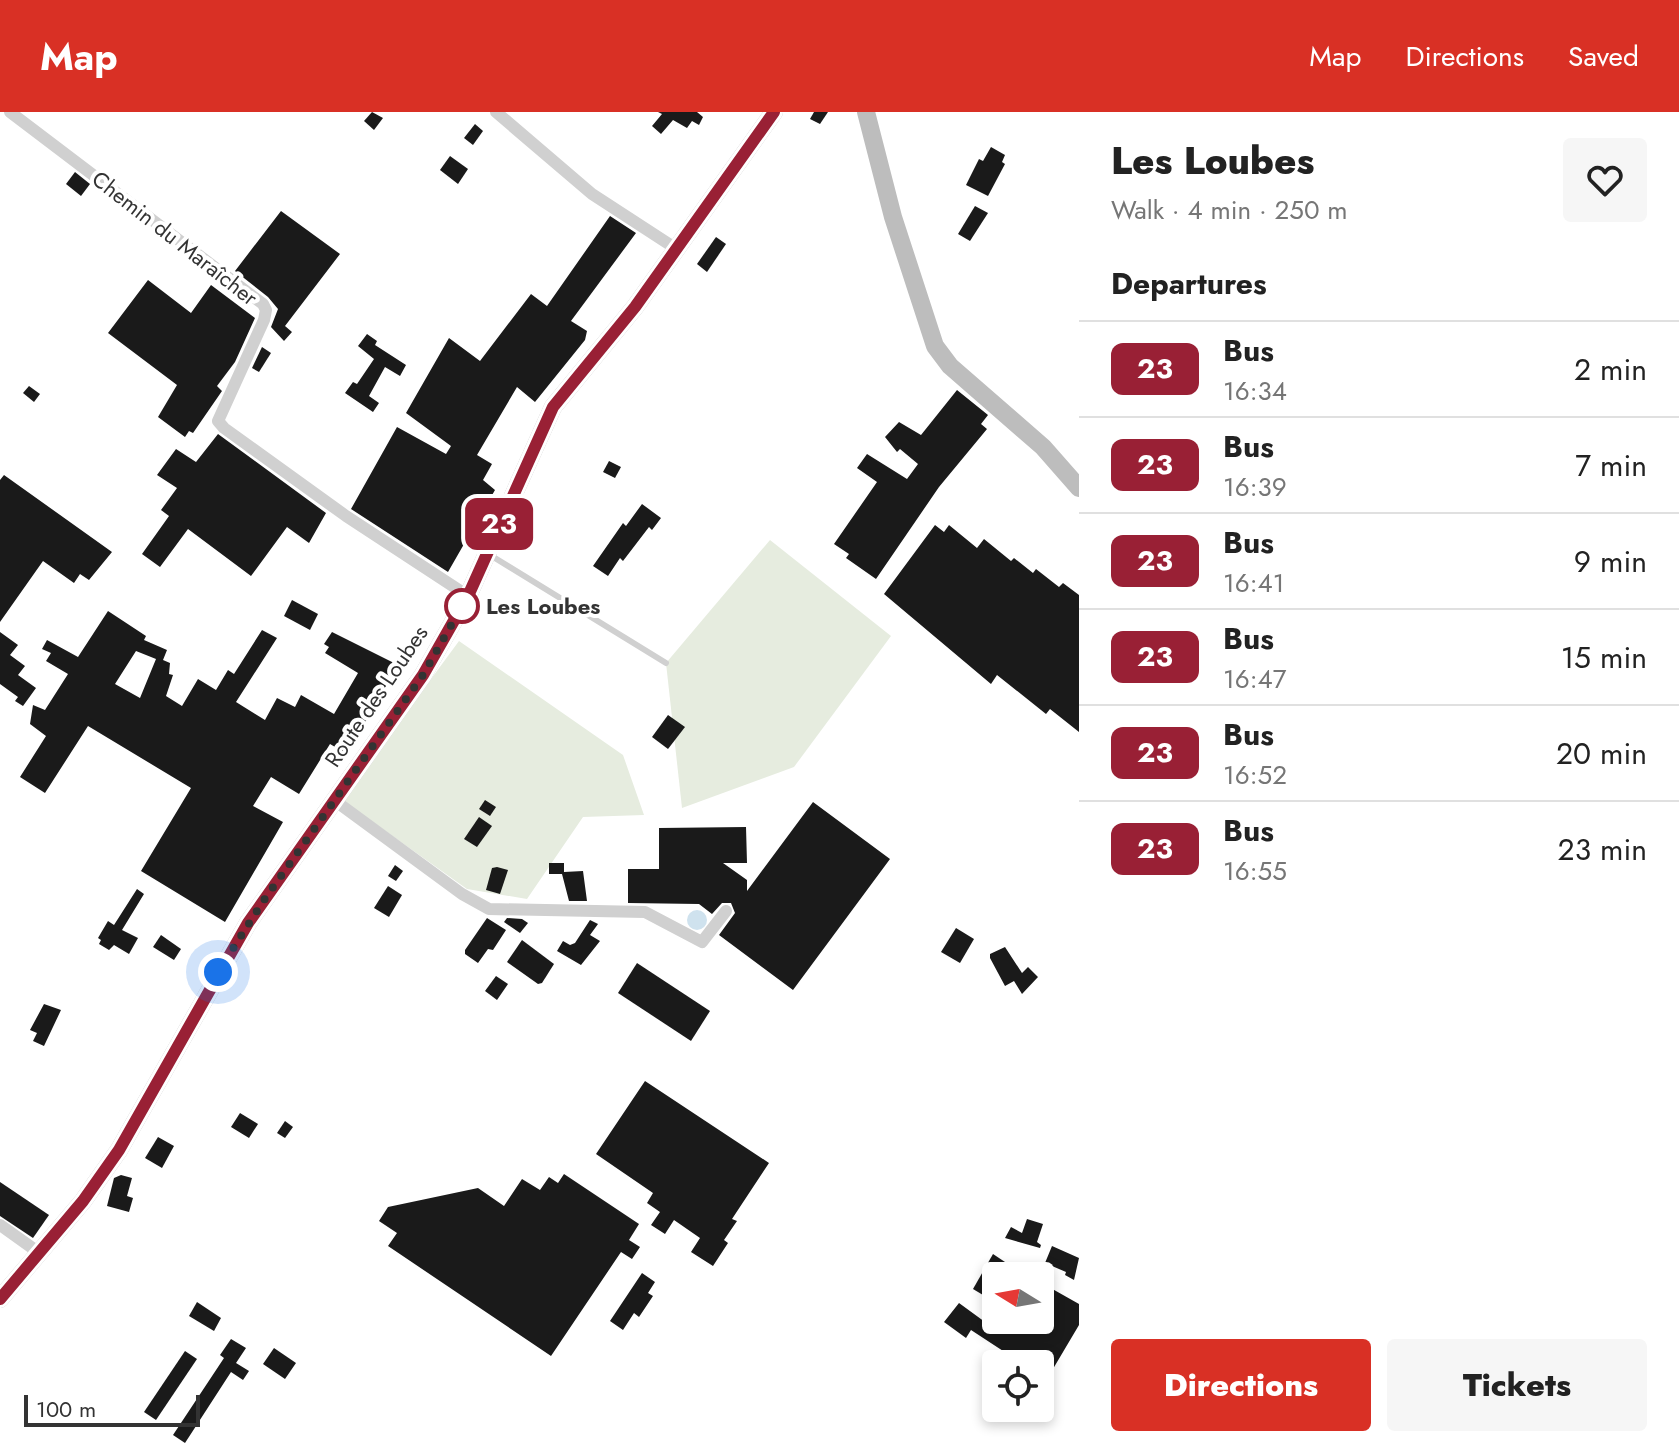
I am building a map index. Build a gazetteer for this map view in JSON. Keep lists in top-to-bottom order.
{
  "streets": {
    "main road": ["Route des Loubes"],
    "street": ["Chemin du Maraîcher"]
  },
  "crossings": [
    ["Chemin du Maraîcher", "Route des Loubes"]
  ],
  "places": ["Les Loubes"],
  "lines": ["bus line 23"],
  "scale_bar": "100 m",
  "north": "left",
  "page": {
    "header": "Map",
    "nav": ["Map", "Directions", "Saved"],
    "on_map": "23",
    "heading": [
      ["Les Loubes", "Walk · 4 min · 250 m"],
      "Departures"
    ],
    "list": [
      {
        "mark": "23",
        "name": "Bus",
        "note": "16:34",
        "value": "2 min"
      },
      {
        "mark": "23",
        "name": "Bus",
        "note": "16:39",
        "value": "7 min"
      },
      {
        "mark": "23",
        "name": "Bus",
        "note": "16:41",
        "value": "9 min"
      },
      {
        "mark": "23",
        "name": "Bus",
        "note": "16:47",
        "value": "15 min"
      },
      {
        "mark": "23",
        "name": "Bus",
        "note": "16:52",
        "value": "20 min"
      },
      {
        "mark": "23",
        "name": "Bus",
        "note": "16:55",
        "value": "23 min"
      }
    ],
    "buttons": ["Directions", "Tickets"],
    "scale": "100 m"
  }
}
